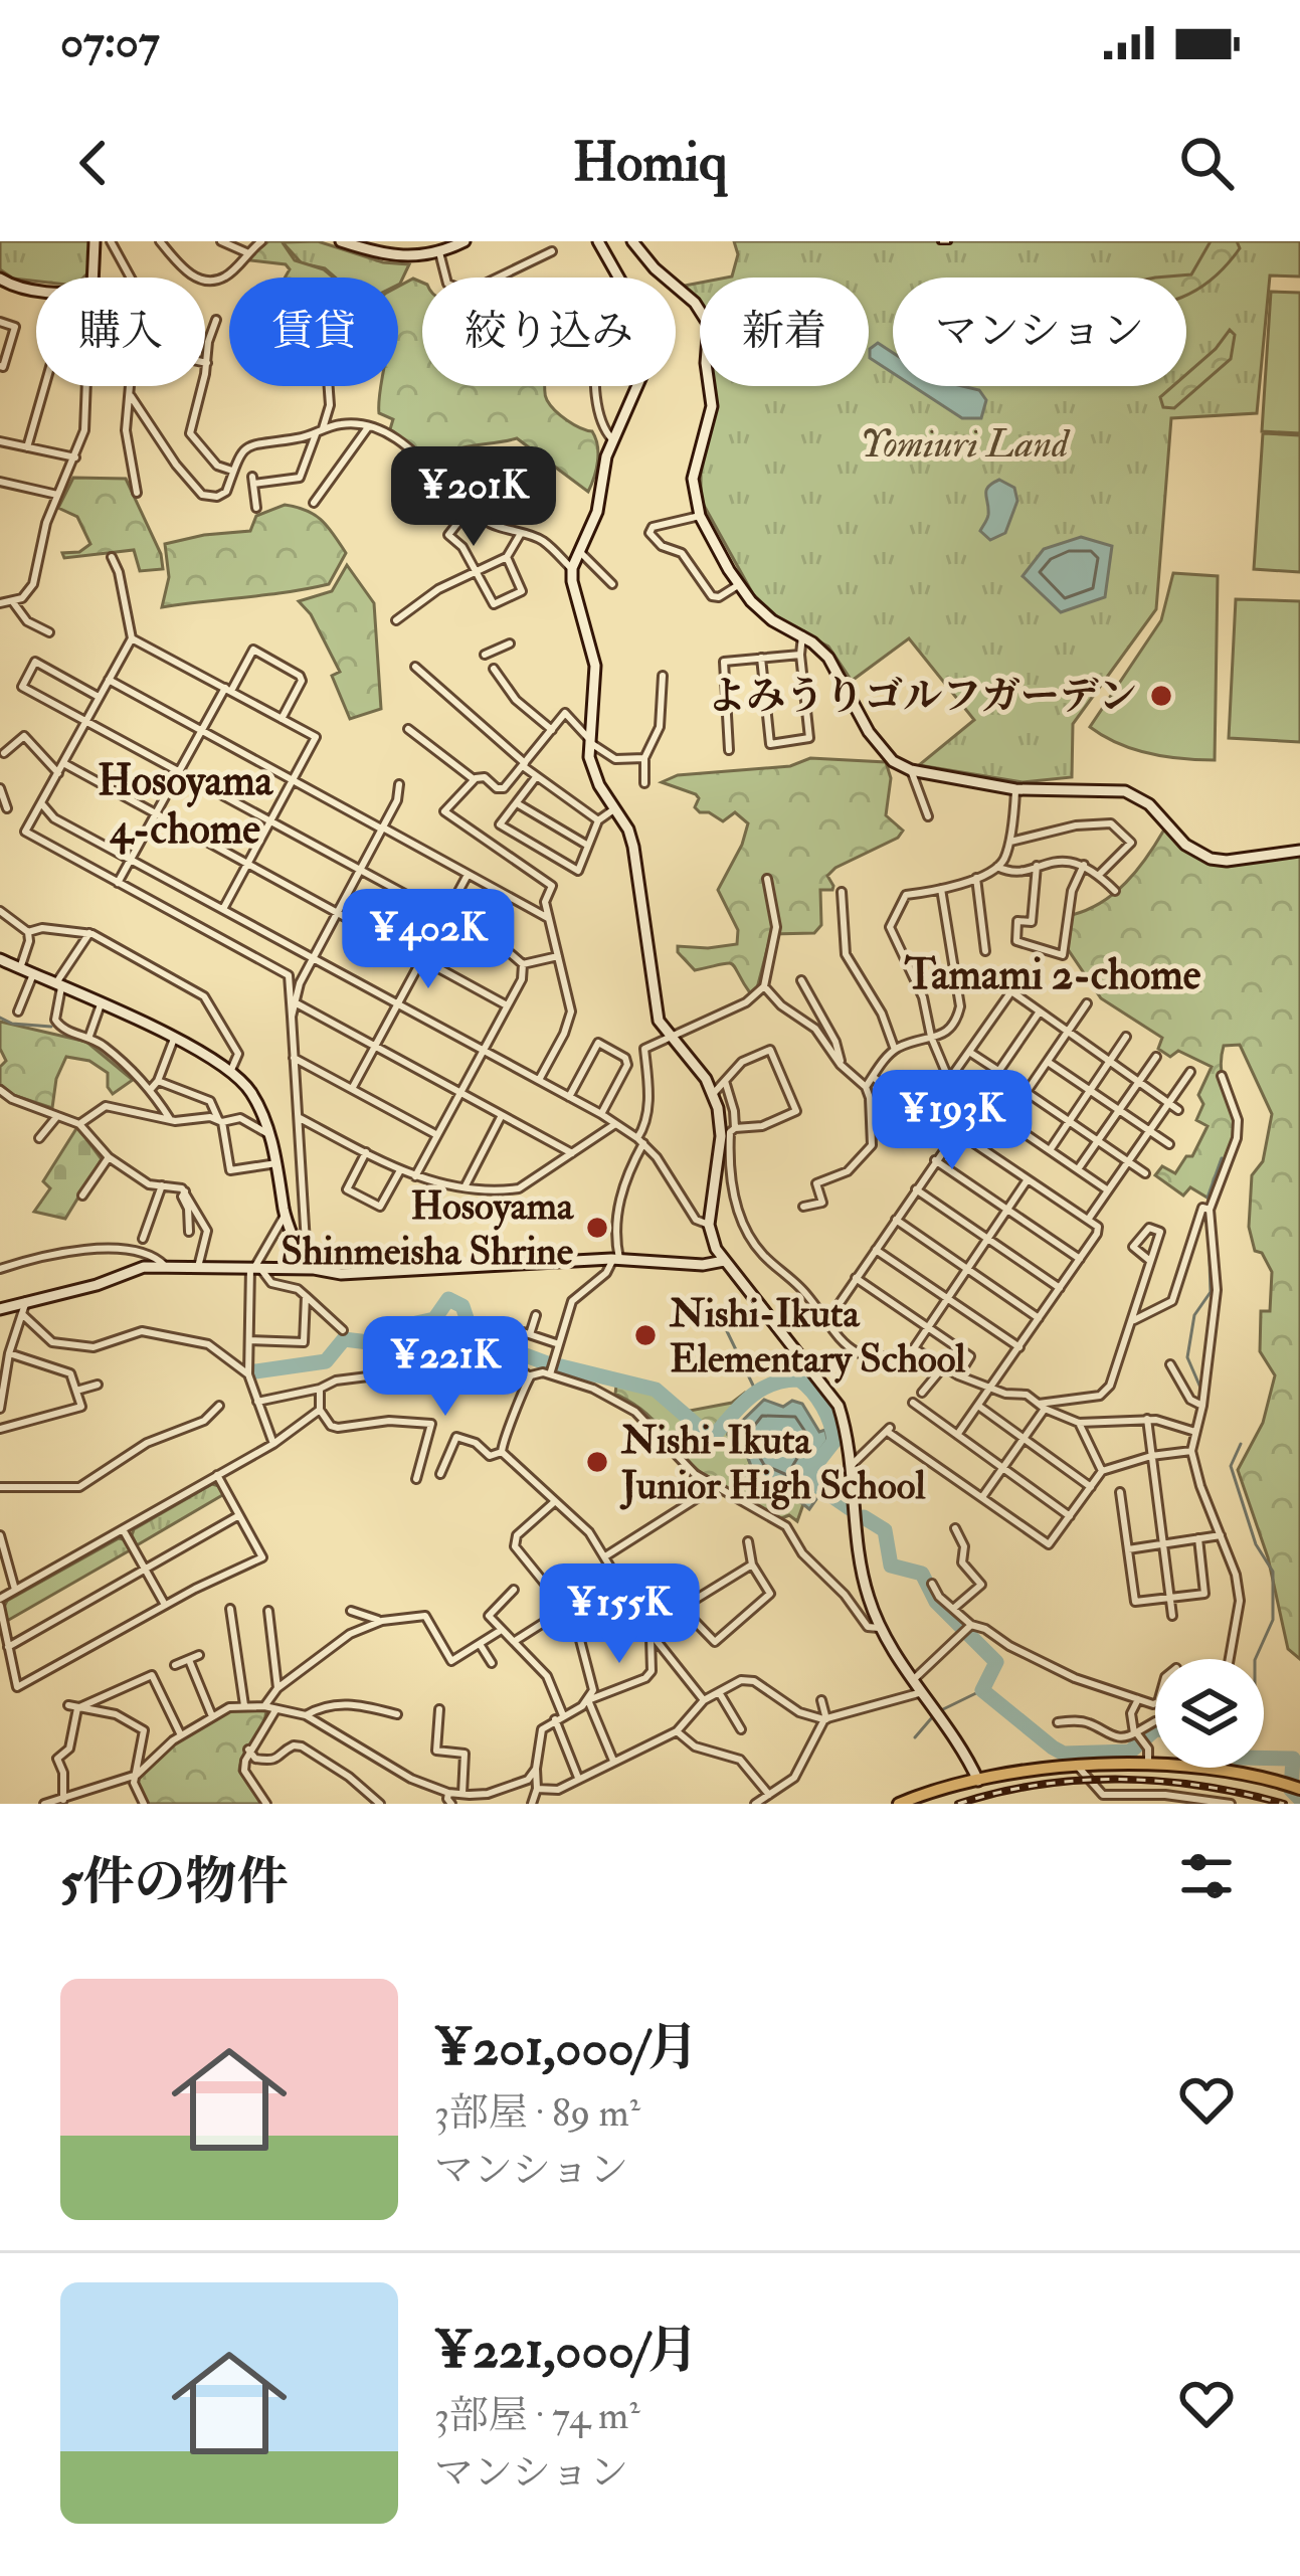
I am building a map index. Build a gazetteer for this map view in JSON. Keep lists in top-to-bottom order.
{
  "districts": ["Hosoyama 4-chome", "Tamami 2-chome"],
  "parks": ["Yomiuri Land"],
  "places": [
    "よみうりゴルフガーデン",
    "Hosoyama Shinmeisha Shrine",
    "Nishi-Ikuta Elementary School",
    "Nishi-Ikuta Junior High School"
  ],
  "page": {
    "status": "07:07",
    "header": "Homiq",
    "chip": [
      "購入",
      "賃貸",
      "絞り込み",
      "新着",
      "マンション"
    ],
    "price": [
      "¥201K",
      "¥402K",
      "¥193K",
      "¥221K",
      "¥155K"
    ],
    "heading": "5件の物件",
    "list": [
      {
        "name": "¥201,000/月",
        "note": "3部屋 · 89 m² · マンション"
      },
      {
        "name": "¥221,000/月",
        "note": "3部屋 · 74 m² · マンション"
      }
    ]
  }
}
